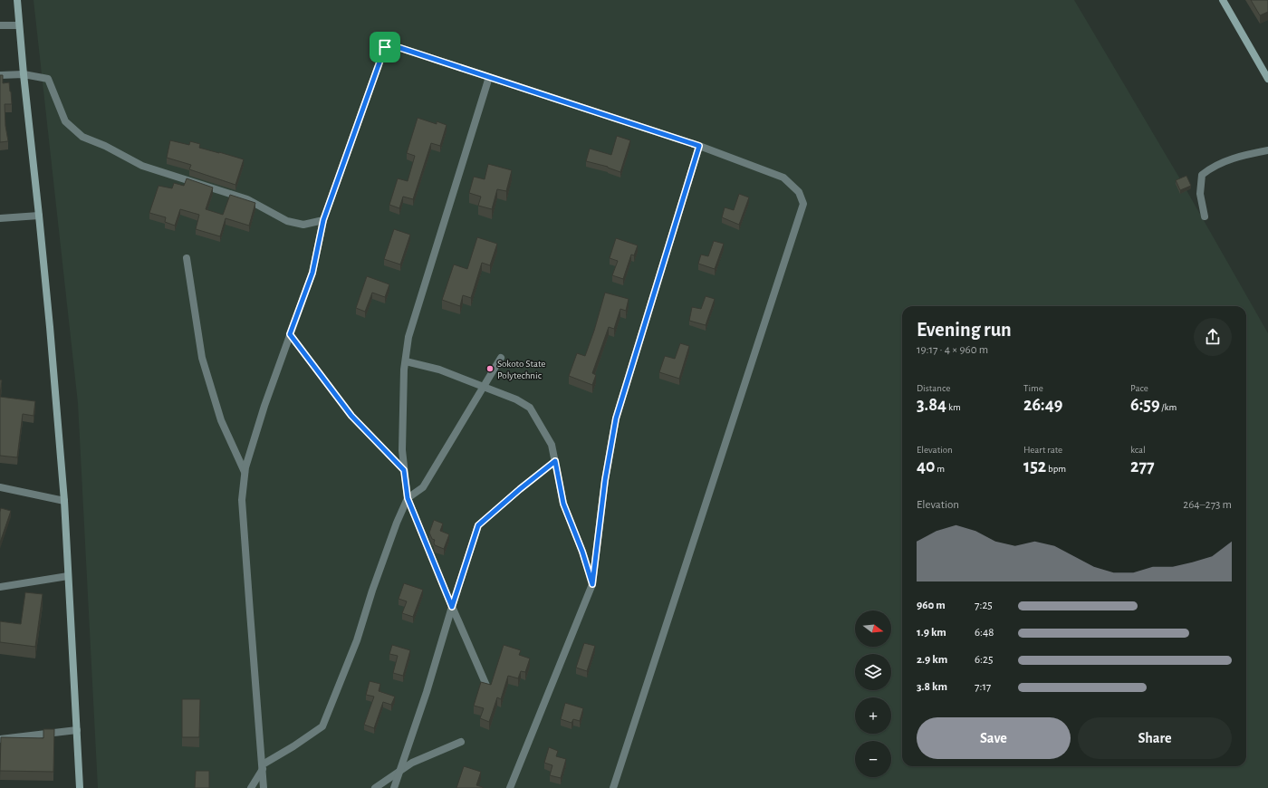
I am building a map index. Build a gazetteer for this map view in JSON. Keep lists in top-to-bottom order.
{
  "places": ["Sokoto State Polytechnic"],
  "north": "right",
  "page": {
    "heading": ["Evening run", "19:17 · 4 × 960 m"],
    "stats": [
      ["Distance", "3.84 km"],
      ["Time", "26:49"],
      ["Pace", "6:59 /km"],
      ["Elevation", "40 m"],
      ["Heart rate", "152 bpm"],
      ["kcal", "277"]
    ],
    "chart": ["Elevation", "264–273 m"],
    "list": [
      {
        "name": "960 m",
        "note": "7:25"
      },
      {
        "name": "1.9 km",
        "note": "6:48"
      },
      {
        "name": "2.9 km",
        "note": "6:25"
      },
      {
        "name": "3.8 km",
        "note": "7:17"
      }
    ],
    "map_buttons": ["+", "−"],
    "buttons": ["Save", "Share"]
  }
}
